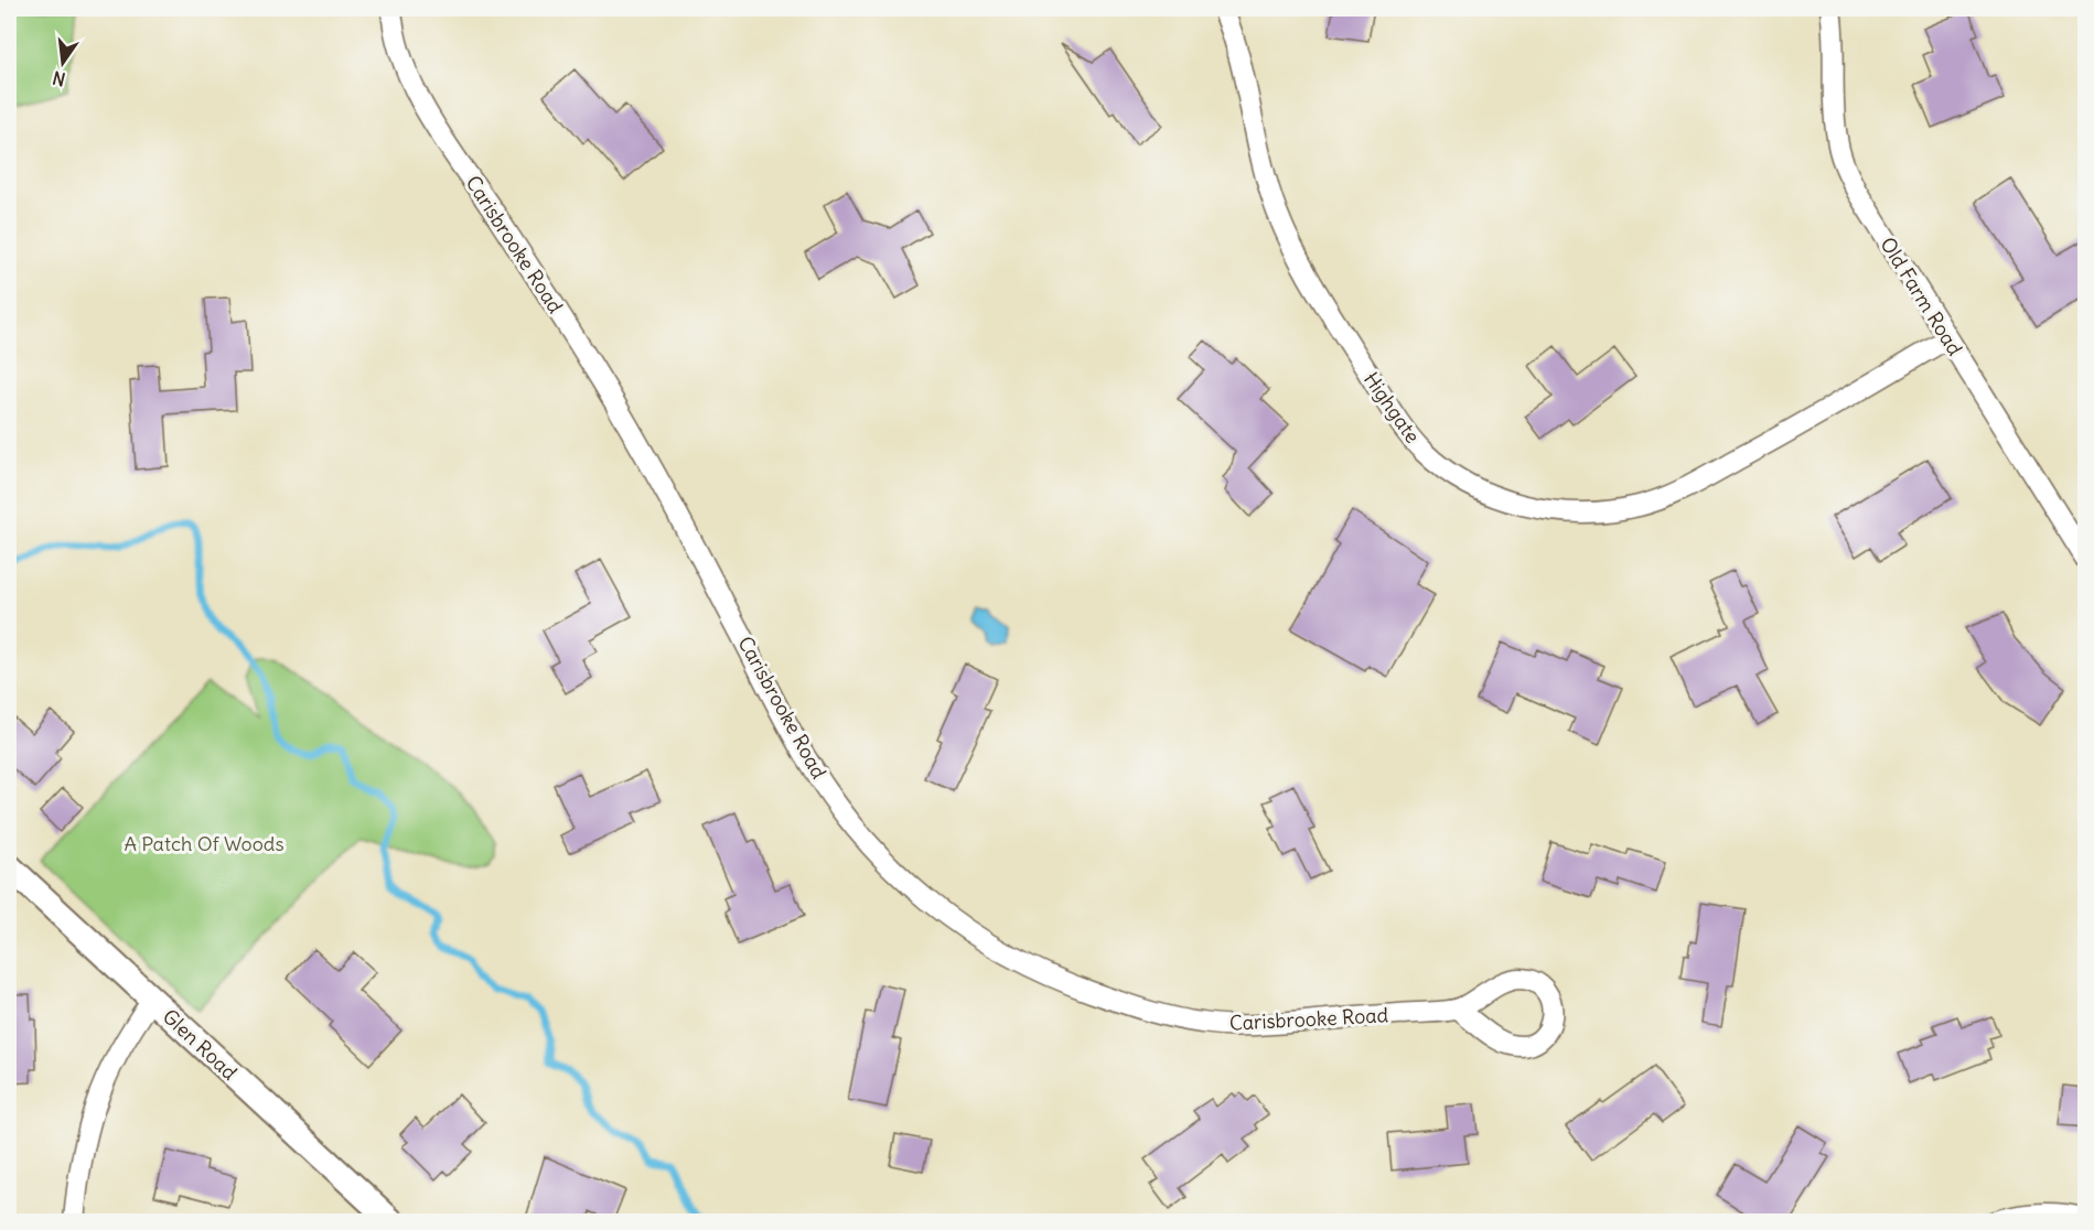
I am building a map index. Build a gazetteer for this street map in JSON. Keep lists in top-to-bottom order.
{
  "streets": {
    "street": [
      "Carisbrooke Road",
      "Old Farm Road",
      "Highgate",
      "Glen Road"
    ]
  },
  "crossings": [
    ["Old Farm Road", "Highgate"]
  ],
  "parks": ["A Patch Of Woods"],
  "north": "bottom"
}
